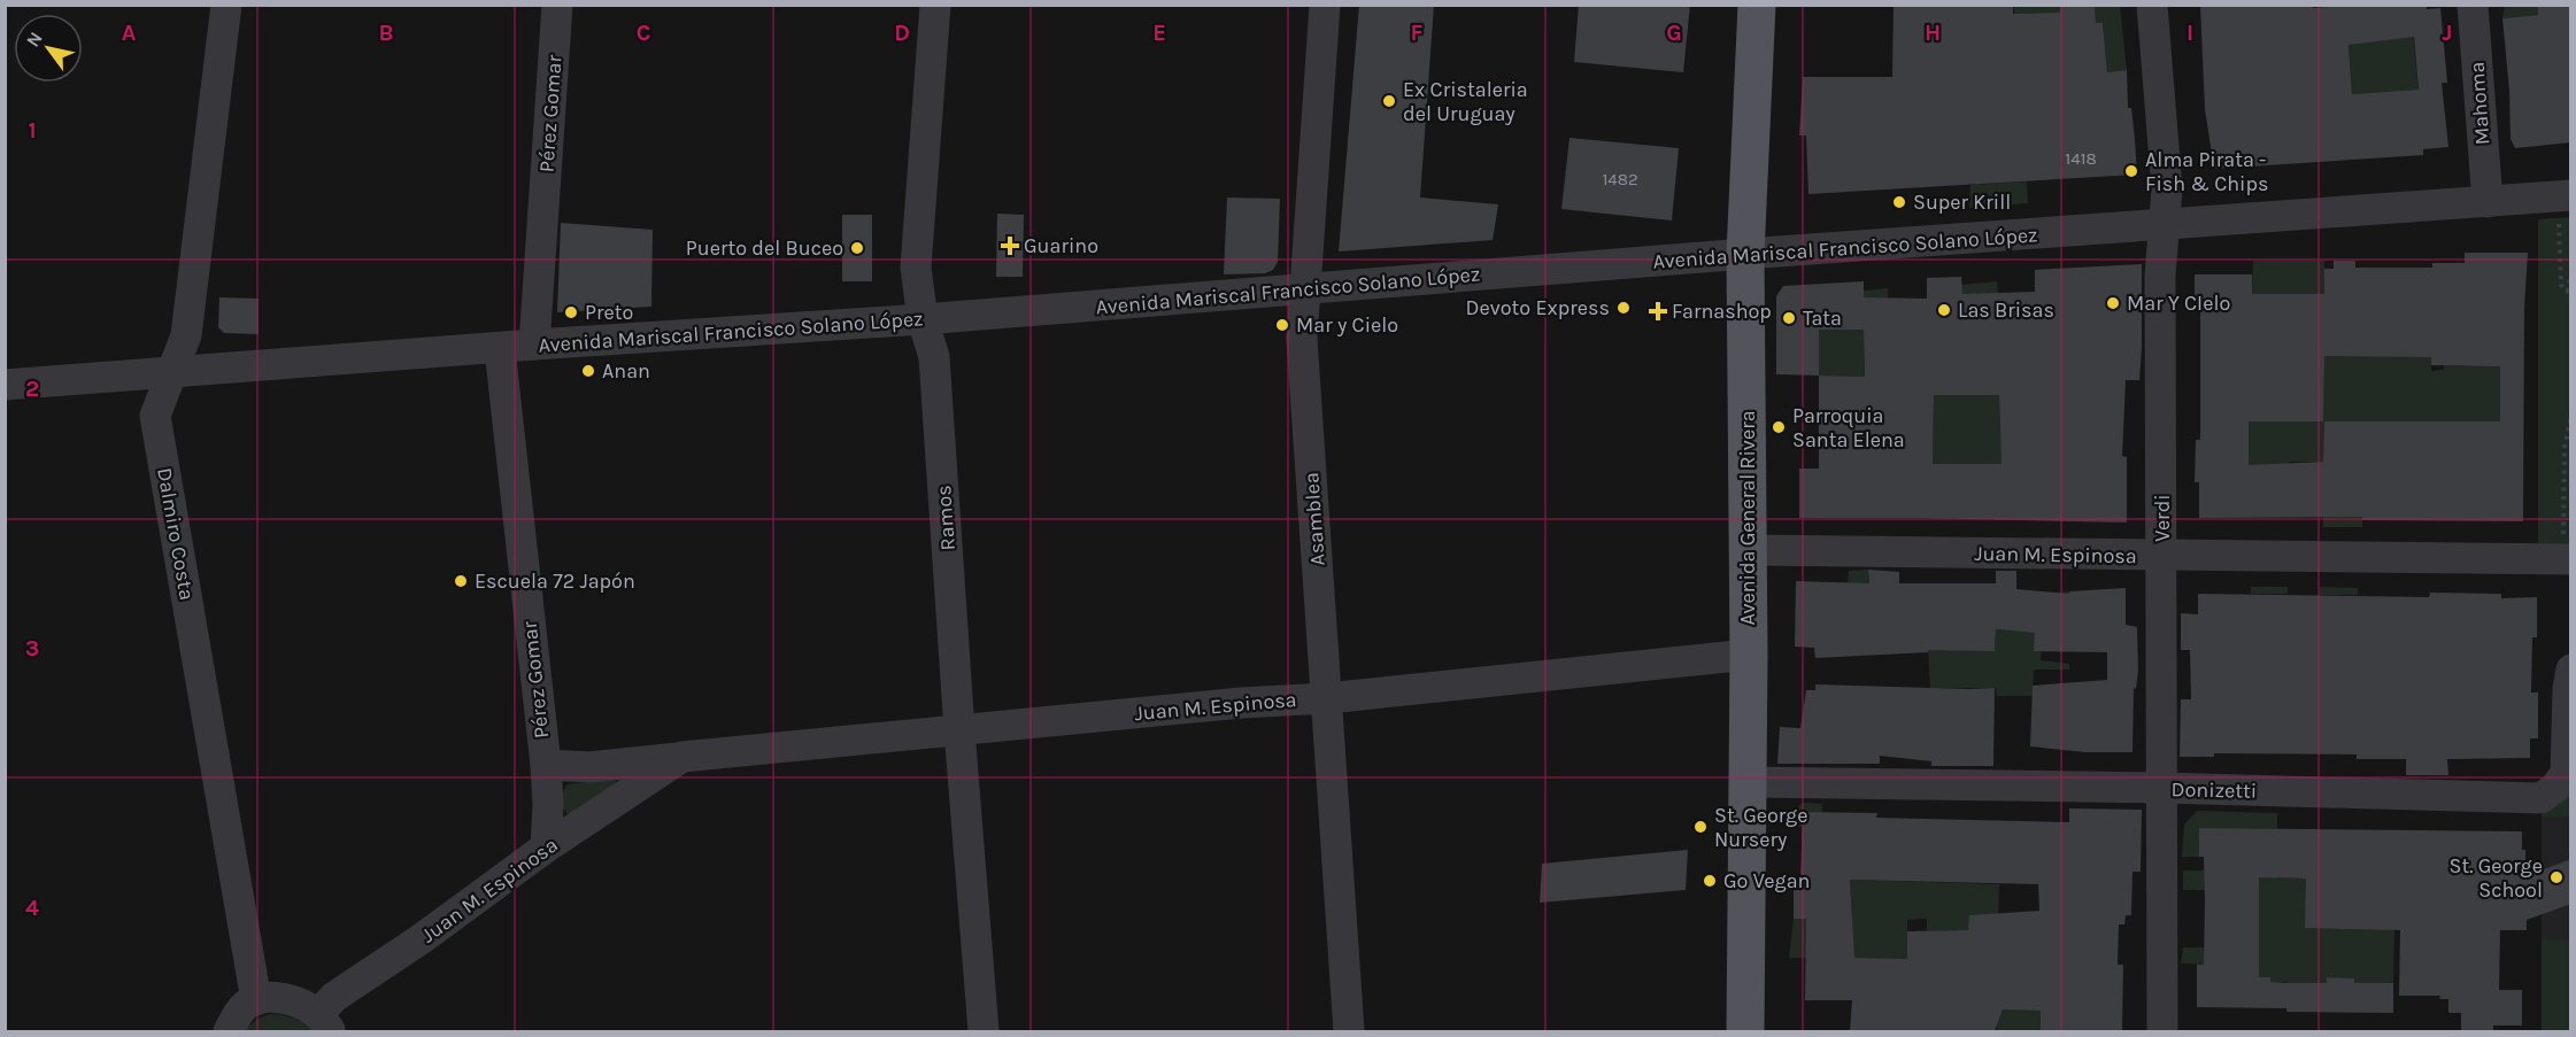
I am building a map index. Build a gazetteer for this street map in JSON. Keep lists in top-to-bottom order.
{
  "streets": {
    "main road": ["Avenida General Rivera"],
    "street": [
      "Mahoma",
      "Pérez Gomar",
      "Avenida Mariscal Francisco Solano López",
      "Ramos",
      "Verdi",
      "Asamblea",
      "Dalmiro Costa",
      "Juan M. Espinosa",
      "Donizetti"
    ]
  },
  "crossings": [
    ["Mahoma", "Avenida Mariscal Francisco Solano López"],
    ["Pérez Gomar", "Avenida Mariscal Francisco Solano López"],
    ["Pérez Gomar", "Juan M. Espinosa"],
    ["Avenida Mariscal Francisco Solano López", "Ramos"],
    ["Avenida Mariscal Francisco Solano López", "Avenida General Rivera"],
    ["Avenida Mariscal Francisco Solano López", "Verdi"],
    ["Avenida Mariscal Francisco Solano López", "Asamblea"],
    ["Avenida Mariscal Francisco Solano López", "Dalmiro Costa"],
    ["Ramos", "Juan M. Espinosa"],
    ["Avenida General Rivera", "Juan M. Espinosa"],
    ["Avenida General Rivera", "Donizetti"],
    ["Verdi", "Juan M. Espinosa"],
    ["Verdi", "Donizetti"],
    ["Asamblea", "Juan M. Espinosa"]
  ],
  "places": {
    "other": [
      "Ex Cristaleria del Uruguay",
      "Alma Pirata - Fish & Chips",
      "Super Krill",
      "Puerto del Buceo",
      "Mar Y CIelo",
      "Devoto Express",
      "Las Brisas",
      "Preto",
      "Tata",
      "Mar y Cielo",
      "Anan",
      "Parroquia Santa Elena",
      "Escuela 72 Japón",
      "St. George Nursery",
      "St. George School",
      "Go Vegan"
    ],
    "health": ["Guarino", "Farnashop"]
  },
  "house_numbers": ["1418", "1482"],
  "north": "top left",
  "grid": {
    "columns": [
      "A",
      "B",
      "C",
      "D",
      "E",
      "F",
      "G",
      "H",
      "I",
      "J"
    ],
    "rows": [
      "1",
      "2",
      "3",
      "4"
    ]
  }
}
